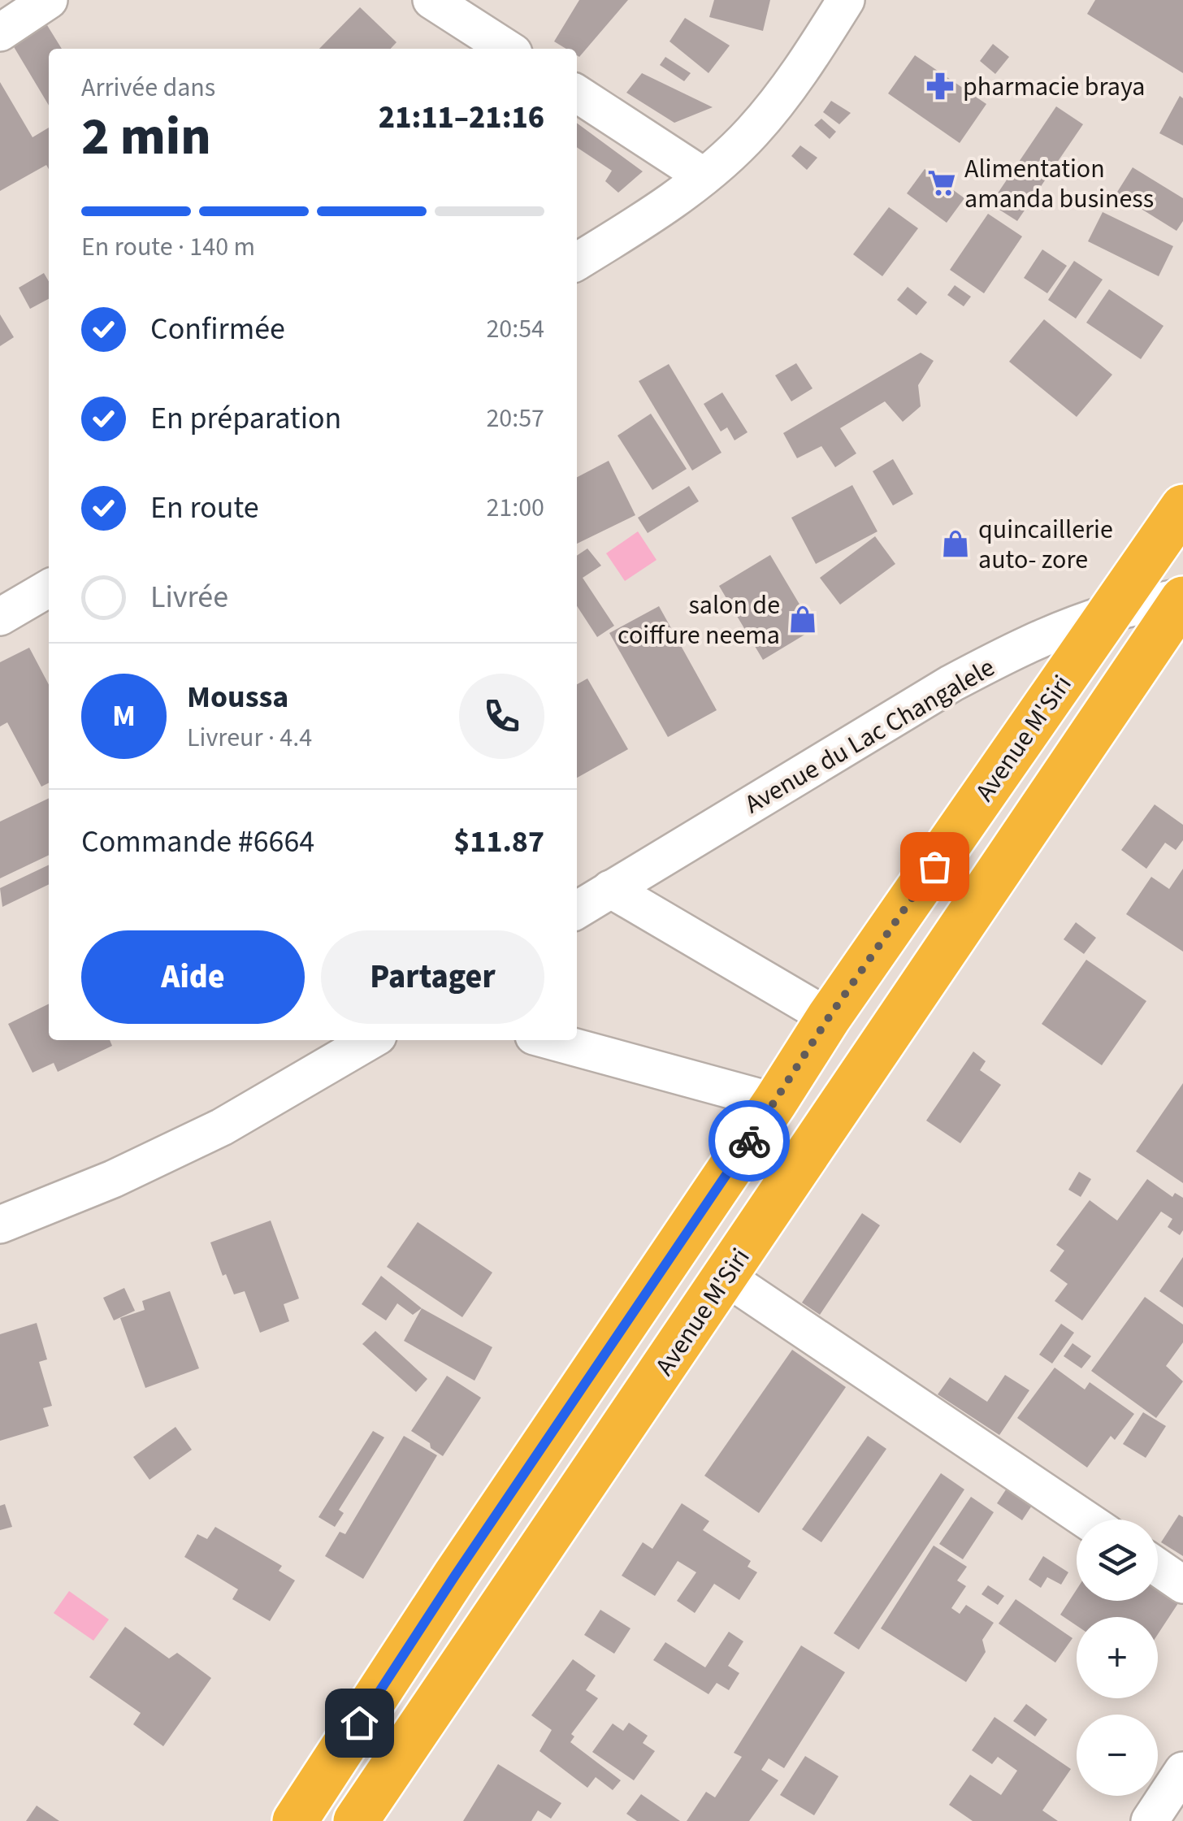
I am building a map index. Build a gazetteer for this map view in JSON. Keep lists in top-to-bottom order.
{
  "streets": {
    "highway": ["Avenue M'Siri"],
    "street": ["Avenue du Lac Changalele"]
  },
  "crossings": [
    ["Avenue du Lac Changalele", "Avenue M'Siri"]
  ],
  "places": {
    "pharmacy": ["pharmacie braya"],
    "supermarket": ["Alimentation amanda business"],
    "shop": ["quincaillerie auto- zore", "salon de coiffure neema"]
  },
  "page": {
    "heading": ["2 min", "Arrivée dans", "21:11–21:16"],
    "panel": [
      "Moussa",
      "Livreur · 4.4",
      "Commande #6664",
      "$11.87"
    ],
    "bar": "En route · 140 m",
    "list": [
      ["Confirmée", "20:54"],
      ["En préparation", "20:57"],
      ["En route", "21:00"],
      "Livrée"
    ],
    "round": "M",
    "buttons": ["Aide", "Partager"],
    "map_buttons": ["+", "−"]
  }
}
